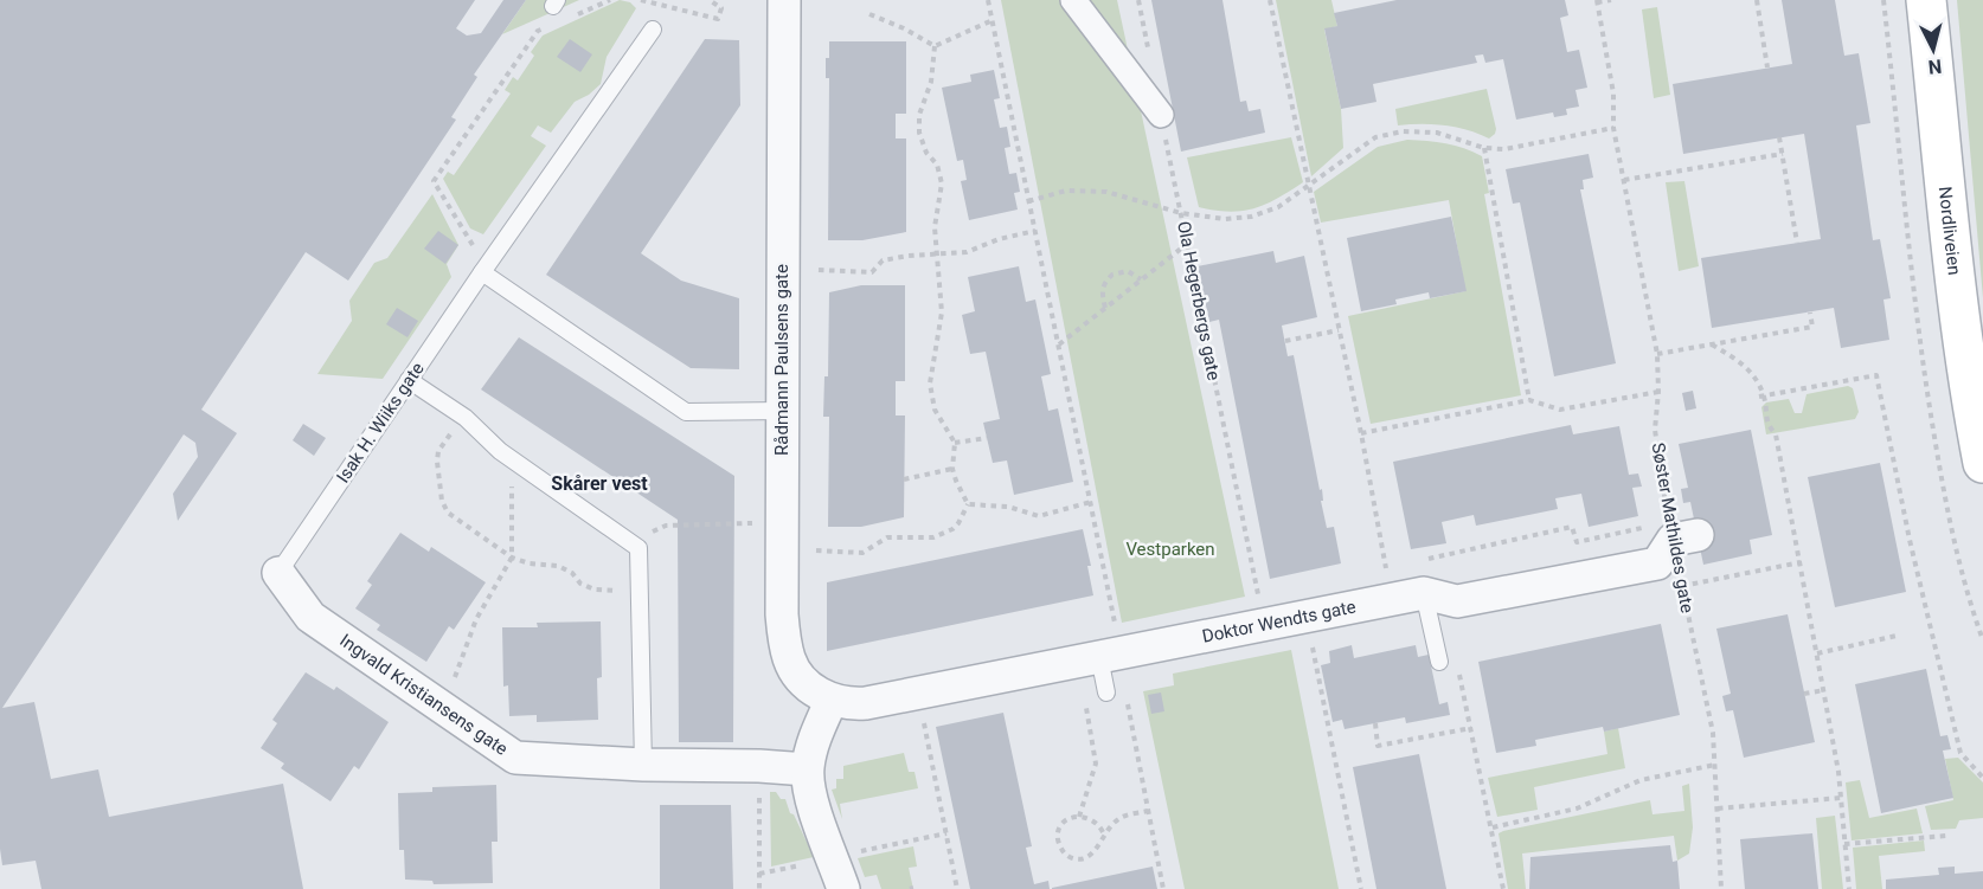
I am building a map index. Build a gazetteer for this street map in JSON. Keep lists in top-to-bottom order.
{
  "streets": {
    "main road": ["Nordliveien"],
    "street": ["Rådmann Paulsens gate", "Doktor Wendts gate", "Ingvald Kristiansens gate"],
    "lane": ["Isak H. Wiiks gate"],
    "path": ["Ola Hegerbergs gate", "Søster Mathildes gate"]
  },
  "crossings": [
    ["Rådmann Paulsens gate", "Doktor Wendts gate"],
    ["Isak H. Wiiks gate", "Ingvald Kristiansens gate"],
    ["Søster Mathildes gate", "Doktor Wendts gate"]
  ],
  "districts": ["Skårer vest"],
  "parks": ["Vestparken"],
  "north": "bottom"
}
